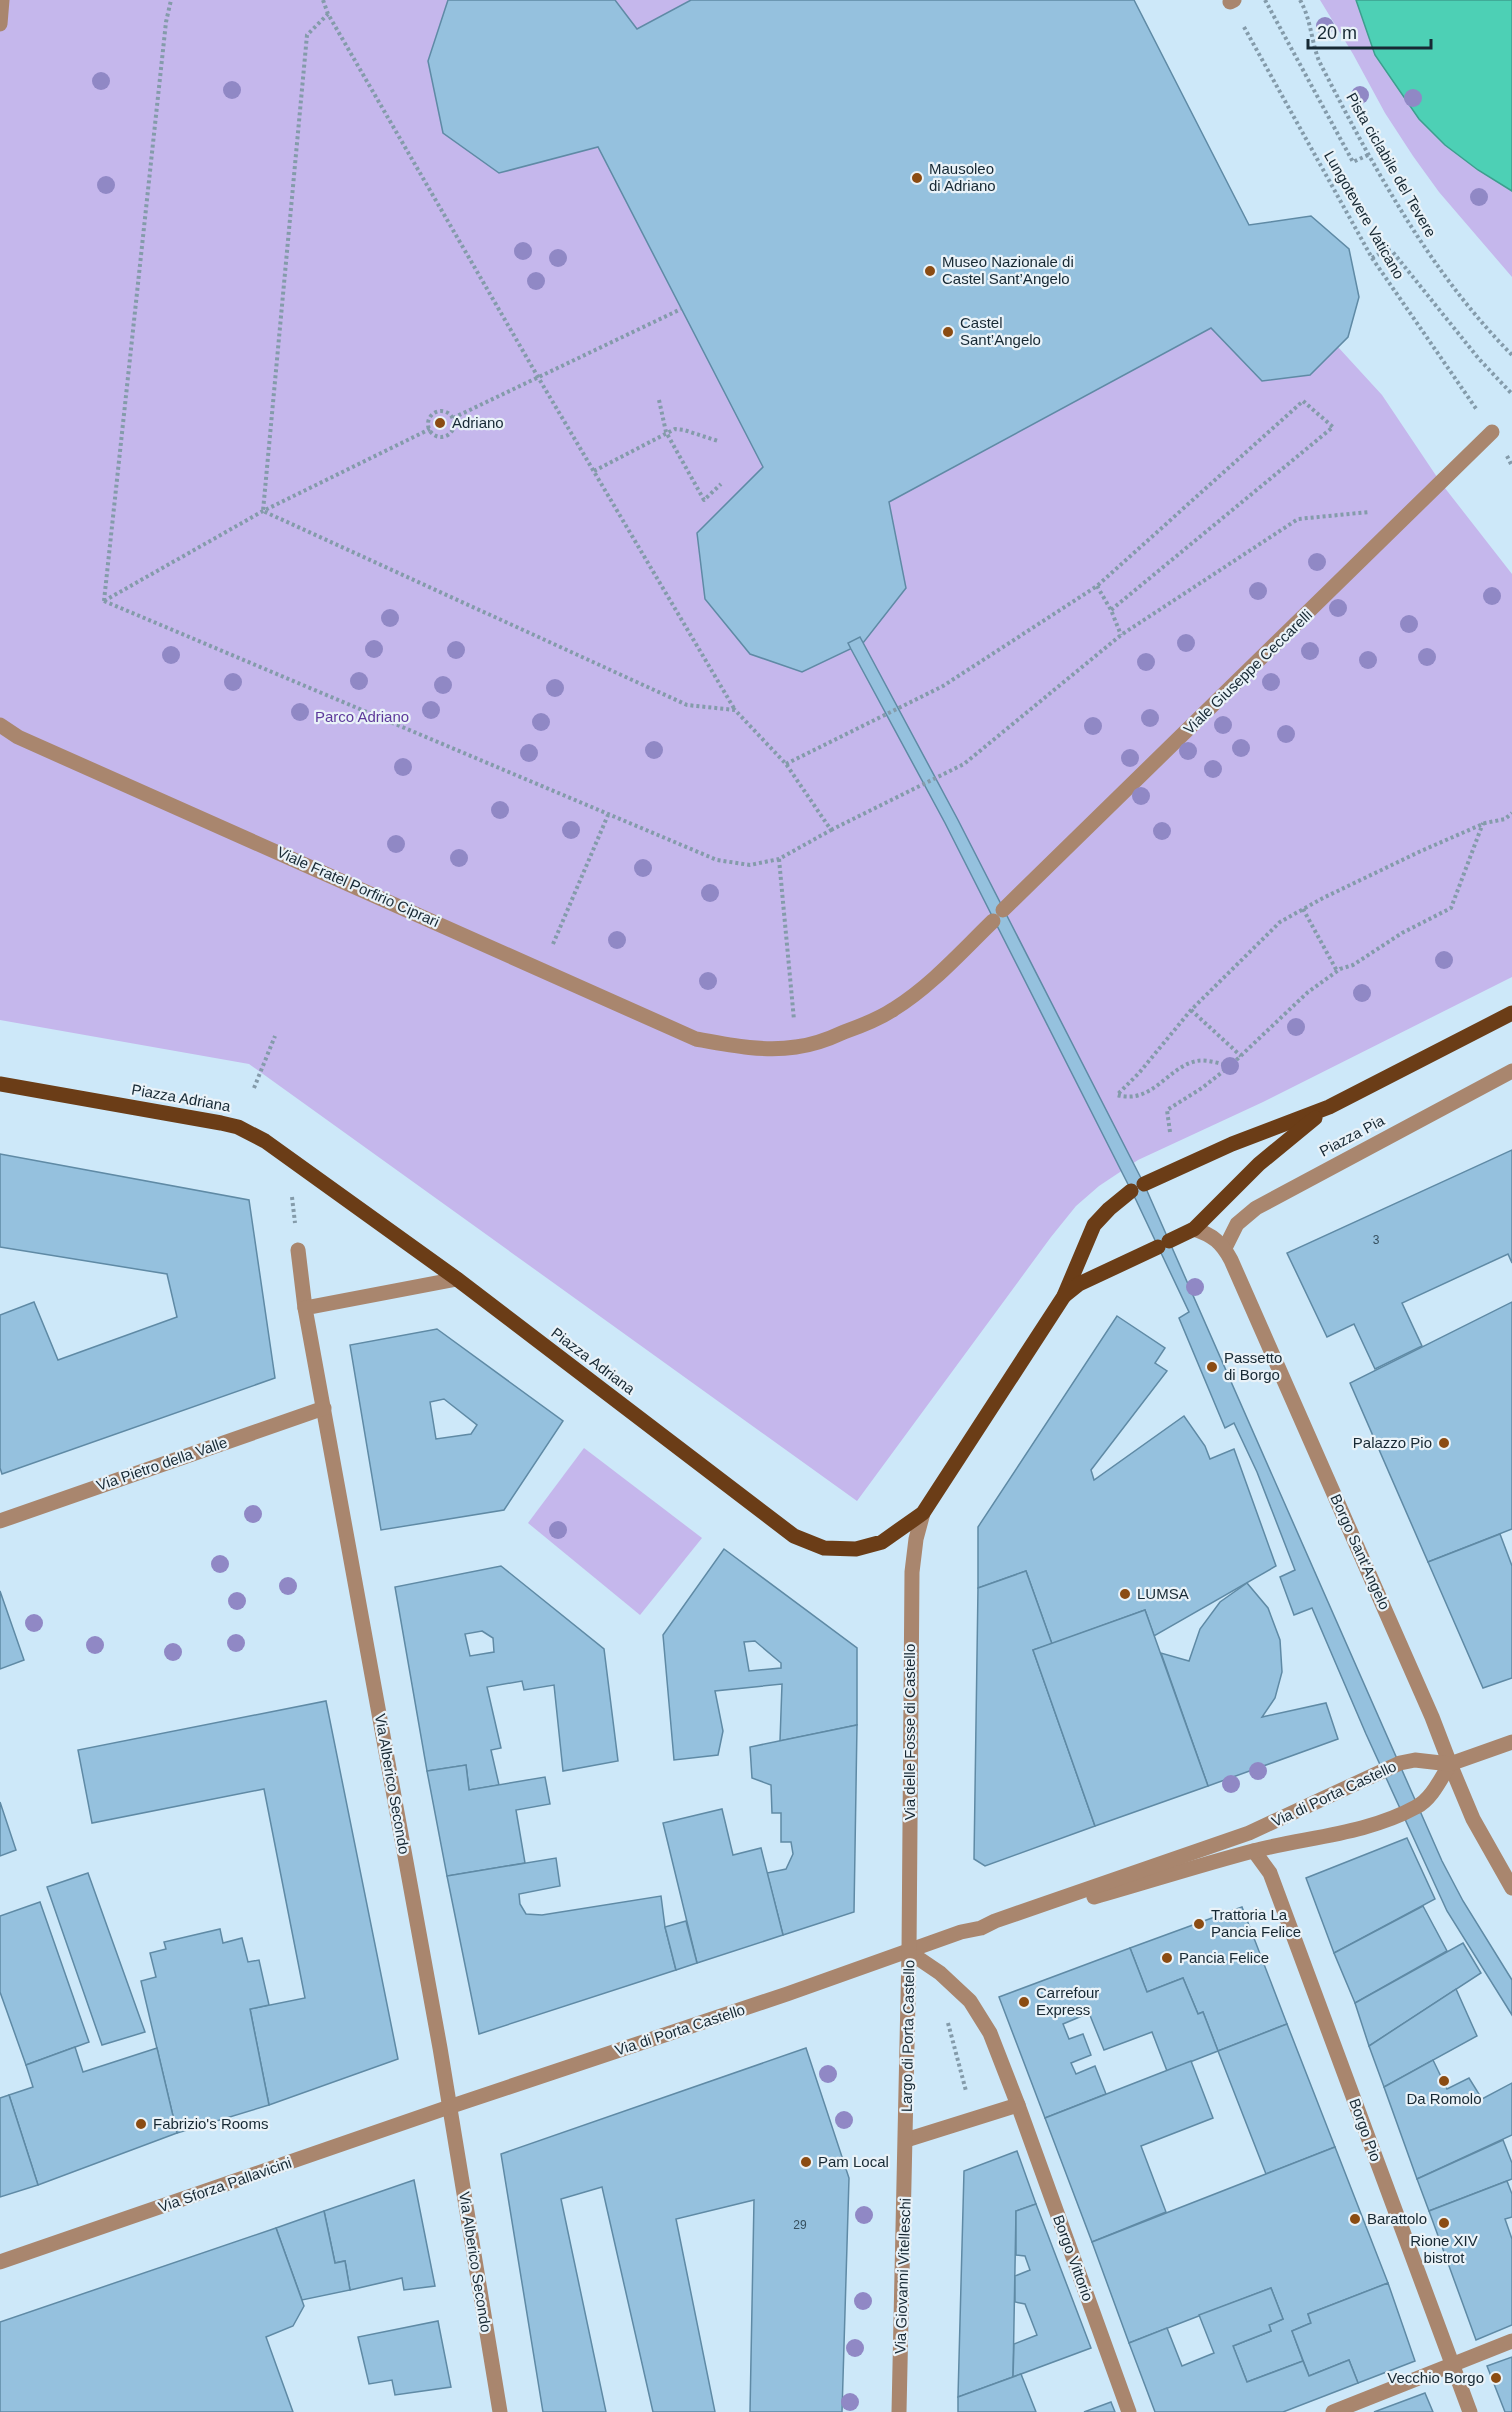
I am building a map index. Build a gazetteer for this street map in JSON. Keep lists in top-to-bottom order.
{
  "streets": {
    "main road": ["Piazza Adriana", "Piazza Pia"],
    "street": [
      "Viale Giuseppe Ceccarelli",
      "Viale Fratel Porfirio Ciprari",
      "Via Pietro della Valle",
      "Borgo Sant'Angelo",
      "Via delle Fosse di Castello",
      "Via Alberico Secondo",
      "Via di Porta Castello",
      "Largo di Porta Castello",
      "Borgo Pio",
      "Via Sforza Pallavicini",
      "Borgo Vittorio",
      "Via Giovanni Vitelleschi"
    ],
    "path": ["Pista ciclabile del Tevere", "Lungotevere Vaticano"]
  },
  "crossings": [
    ["Lungotevere Vaticano", "Viale Giuseppe Ceccarelli"],
    ["Viale Giuseppe Ceccarelli", "Viale Fratel Porfirio Ciprari"],
    ["Piazza Adriana", "Piazza Pia"],
    ["Piazza Adriana", "Via delle Fosse di Castello"],
    ["Piazza Pia", "Borgo Sant'Angelo"],
    ["Via Pietro della Valle", "Via Alberico Secondo"],
    ["Borgo Sant'Angelo", "Via di Porta Castello"],
    ["Via delle Fosse di Castello", "Via di Porta Castello"],
    ["Via delle Fosse di Castello", "Largo di Porta Castello"],
    ["Via Alberico Secondo", "Via di Porta Castello"],
    ["Via Alberico Secondo", "Via Sforza Pallavicini"],
    ["Via di Porta Castello", "Largo di Porta Castello"],
    ["Via di Porta Castello", "Borgo Pio"],
    ["Via di Porta Castello", "Via Sforza Pallavicini"],
    ["Largo di Porta Castello", "Borgo Vittorio"],
    ["Largo di Porta Castello", "Via Giovanni Vitelleschi"]
  ],
  "parks": ["Parco Adriano"],
  "places": [
    "Mausoleo di Adriano",
    "Museo Nazionale di Castel Sant’Angelo",
    "Castel Sant’Angelo",
    "Adriano",
    "Passetto di Borgo",
    "Palazzo Pio",
    "LUMSA",
    "Trattoria La Pancia Felice",
    "Pancia Felice",
    "Carrefour Express",
    "Da Romolo",
    "Fabrizio's Rooms",
    "Pam Local",
    "Barattolo",
    "Rione XIV bistrot",
    "Vecchio Borgo"
  ],
  "house_numbers": ["3", "29"],
  "scale_bar": "20 m"
}
